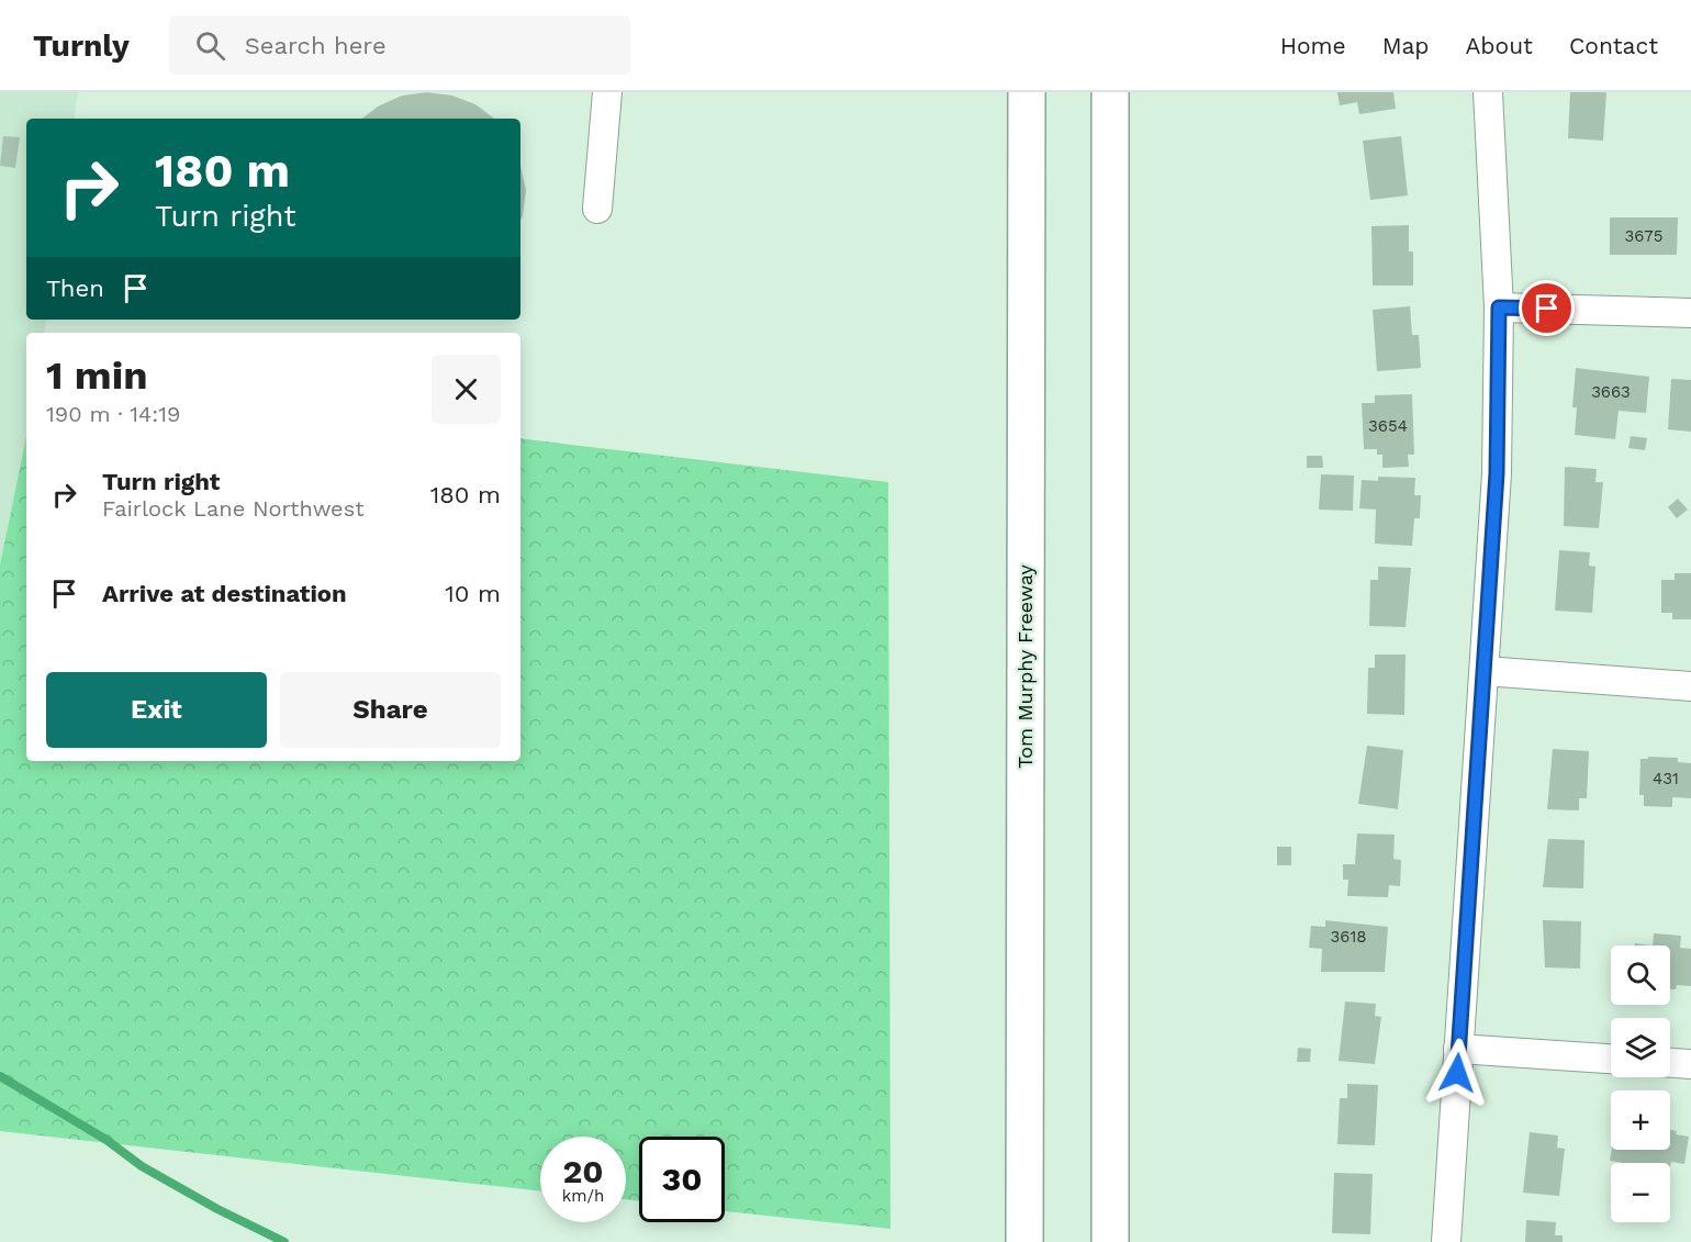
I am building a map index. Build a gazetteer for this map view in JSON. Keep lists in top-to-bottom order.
{
  "streets": {
    "highway": ["Tom Murphy Freeway"]
  },
  "house_numbers": [
    "3675",
    "3663",
    "3654",
    "431",
    "3618"
  ],
  "page": {
    "header": "Turnly",
    "search": "Search here",
    "nav": [
      "Home",
      "Map",
      "About",
      "Contact"
    ],
    "turn": ["180 m", "Turn right"],
    "then": "Then",
    "heading": ["1 min", "190 m · 14:19"],
    "list": [
      {
        "name": "Turn right",
        "note": "Fairlock Lane Northwest",
        "value": "180 m"
      },
      {
        "name": "Arrive at destination",
        "value": "10 m"
      }
    ],
    "buttons": ["Exit", "Share"],
    "map_buttons": ["+", "−"],
    "speed": "20 km/h",
    "limit": "30"
  }
}
